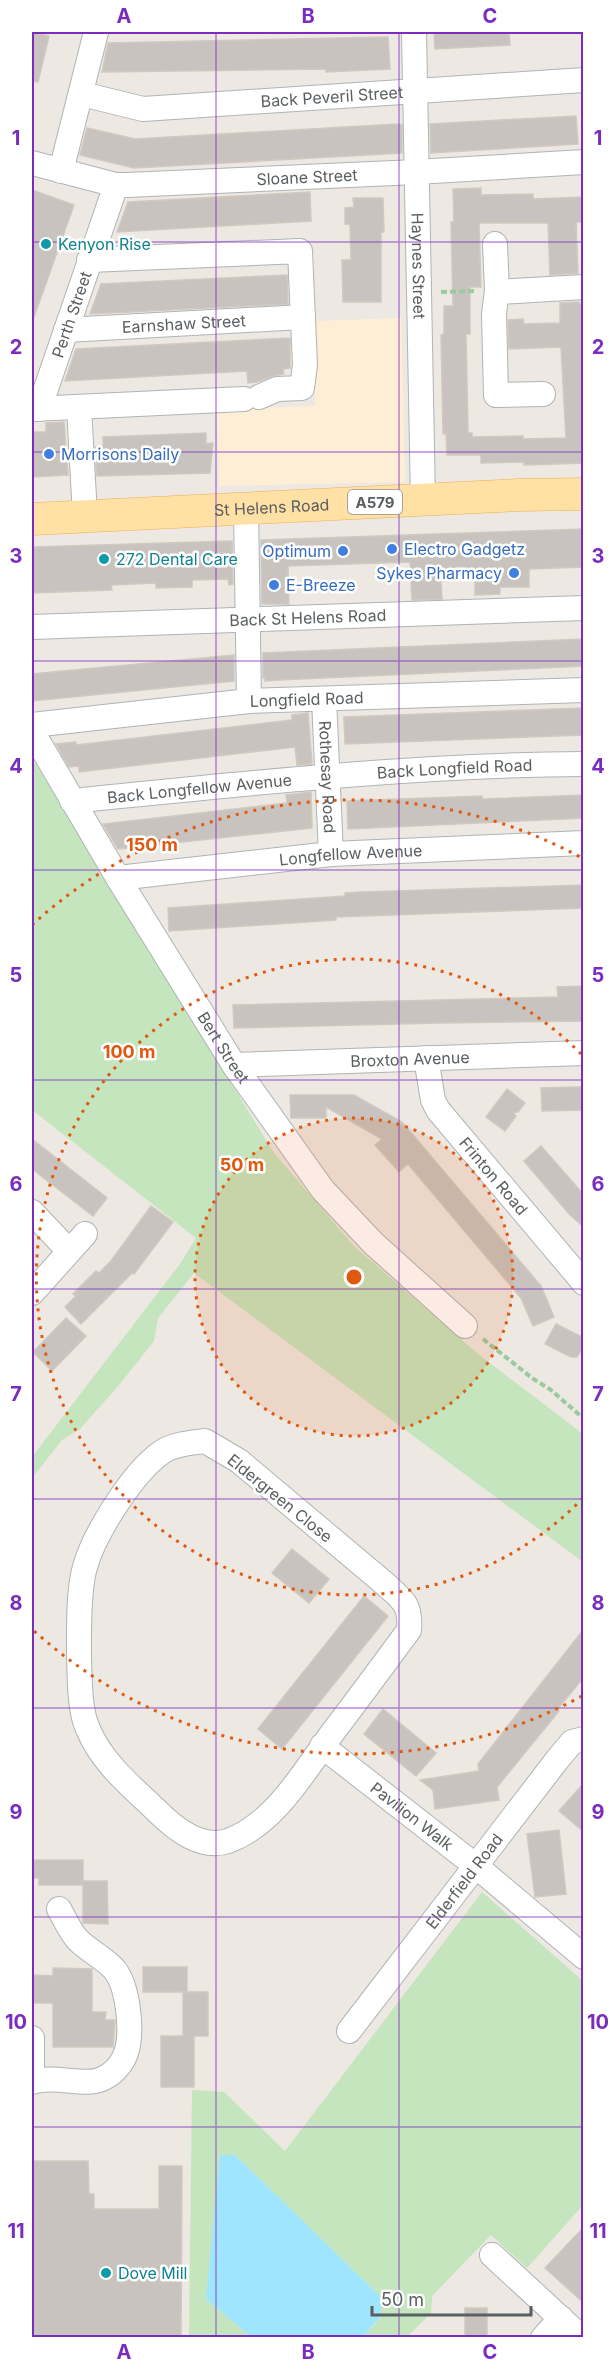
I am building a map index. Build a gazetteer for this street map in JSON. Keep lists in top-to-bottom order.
{
  "streets": {
    "main road": ["A579", "St Helens Road"],
    "street": [
      "Back Peveril Street",
      "Sloane Street",
      "Haynes Street",
      "Perth Street",
      "Earnshaw Street",
      "Back St Helens Road",
      "Longfield Road",
      "Back Longfield Road",
      "Rothesay Road",
      "Back Longfellow Avenue",
      "Longfellow Avenue",
      "Bert Street",
      "Broxton Avenue",
      "Frinton Road",
      "Eldergreen Close",
      "Pavilion Walk",
      "Elderfield Road"
    ]
  },
  "crossings": [
    ["Back Peveril Street", "Haynes Street"],
    ["Sloane Street", "Haynes Street"],
    ["Sloane Street", "Perth Street"],
    ["Haynes Street", "St Helens Road"],
    ["Perth Street", "Earnshaw Street"],
    ["Longfield Road", "Rothesay Road"],
    ["Back Longfield Road", "Rothesay Road"],
    ["Back Longfield Road", "Back Longfellow Avenue"],
    ["Rothesay Road", "Back Longfellow Avenue"],
    ["Rothesay Road", "Longfellow Avenue"],
    ["Back Longfellow Avenue", "Bert Street"],
    ["Longfellow Avenue", "Bert Street"],
    ["Bert Street", "Broxton Avenue"],
    ["Broxton Avenue", "Frinton Road"],
    ["Eldergreen Close", "Pavilion Walk"],
    ["Pavilion Walk", "Elderfield Road"]
  ],
  "places": [
    "Kenyon Rise",
    "Morrisons Daily",
    "Electro Gadgetz",
    "Optimum",
    "272 Dental Care",
    "Sykes Pharmacy",
    "E-Breeze",
    "Dove Mill"
  ],
  "scale_bar": "50 m",
  "grid": {
    "columns": ["A", "B", "C"],
    "rows": [
      "1",
      "2",
      "3",
      "4",
      "5",
      "6",
      "7",
      "8",
      "9",
      "10",
      "11"
    ]
  },
  "rings": ["150 m", "100 m", "50 m"]
}
